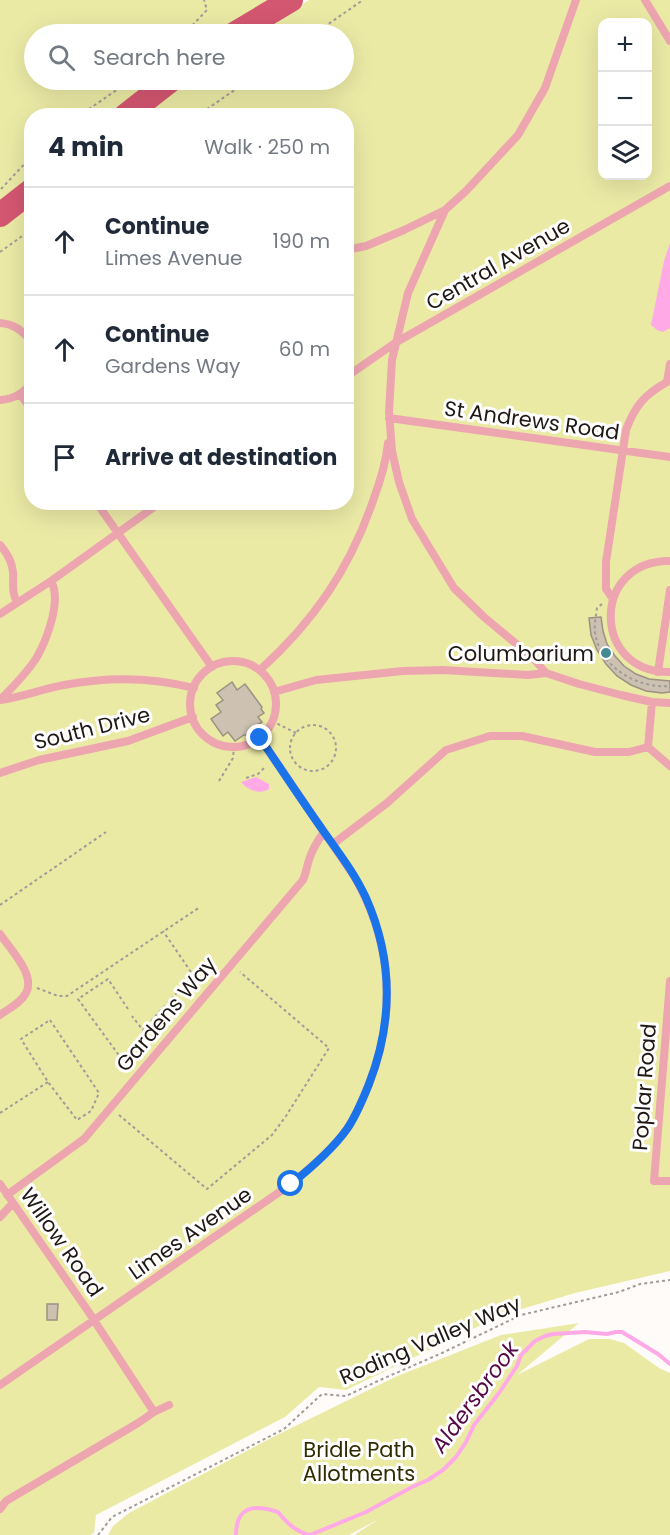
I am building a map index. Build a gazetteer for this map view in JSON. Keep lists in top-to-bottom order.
{
  "streets": {
    "lane": [
      "Central Avenue",
      "St Andrews Road",
      "South Drive",
      "Gardens Way",
      "Poplar Road",
      "Limes Avenue",
      "Willow Road"
    ],
    "path": ["Roding Valley Way"]
  },
  "crossings": [
    ["Gardens Way", "Limes Avenue"],
    ["Gardens Way", "Willow Road"],
    ["Limes Avenue", "Willow Road"]
  ],
  "water": ["Aldersbrook"],
  "parks": ["Bridle Path Allotments"],
  "places": ["Columbarium"],
  "page": {
    "map_buttons": ["+", "−"],
    "search": "Search here",
    "heading": ["4 min", "Walk · 250 m"],
    "list": [
      ["Continue", "Limes Avenue", "190 m"],
      ["Continue", "Gardens Way", "60 m"],
      "Arrive at destination"
    ]
  }
}
